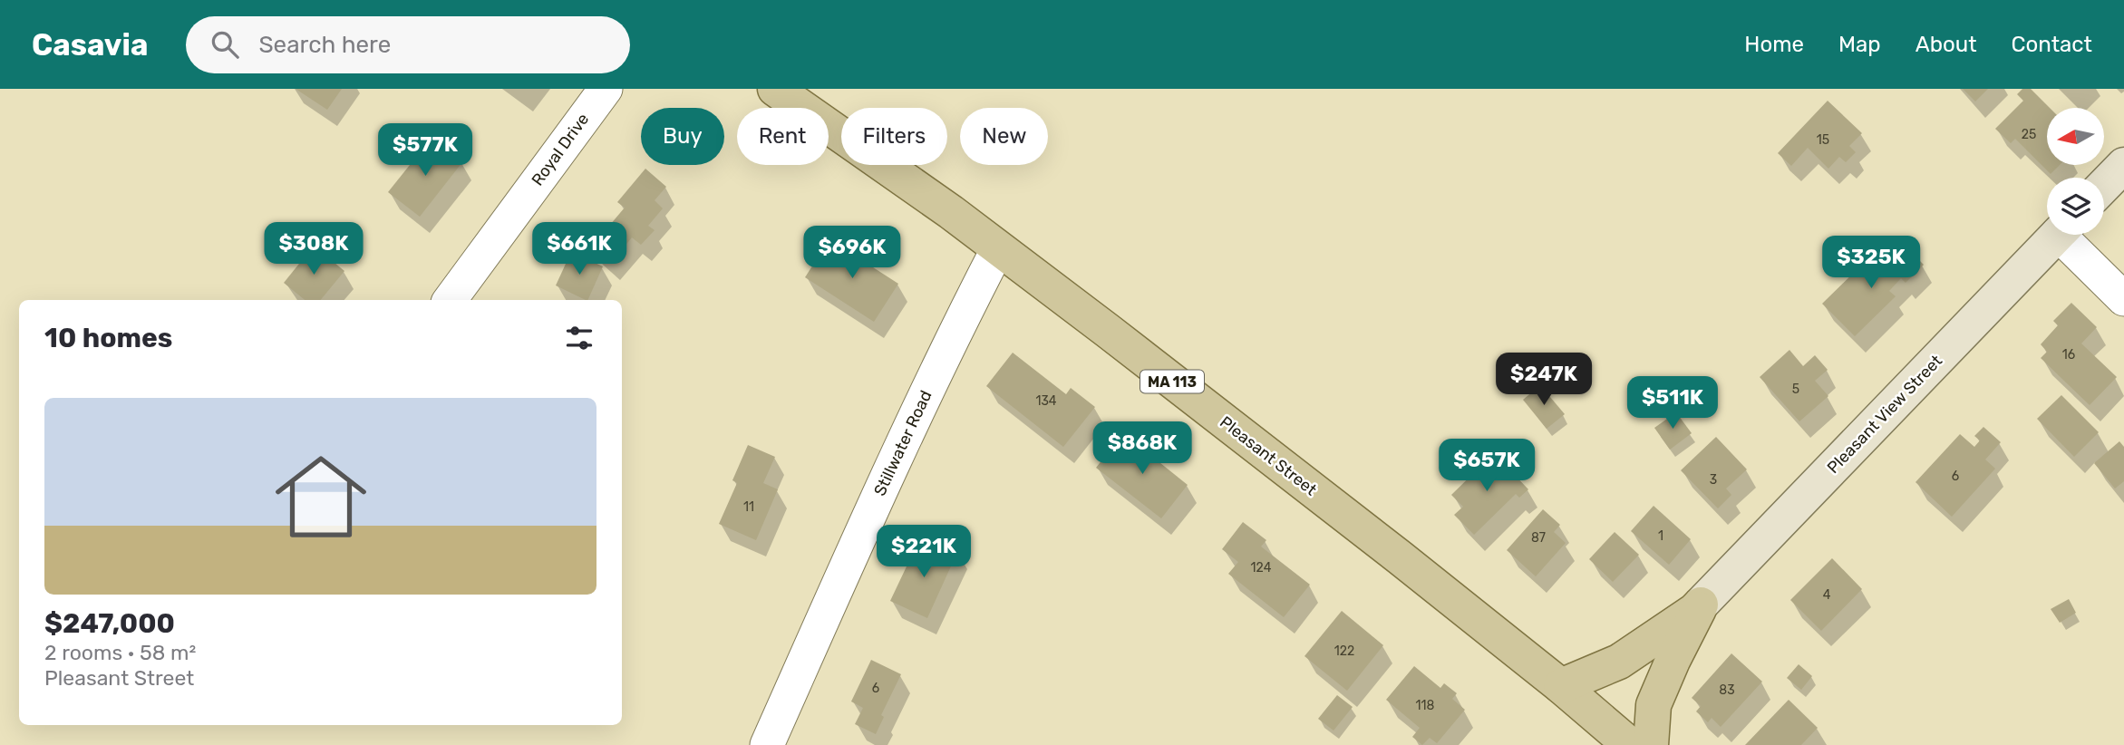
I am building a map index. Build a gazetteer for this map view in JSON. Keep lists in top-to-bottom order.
{
  "streets": {
    "main road": ["MA 113", "Pleasant Street"],
    "street": ["Royal Drive", "Pleasant View Street", "Stillwater Road"]
  },
  "crossings": [
    ["Stillwater Road", "Pleasant Street"]
  ],
  "house_numbers": [
    "25",
    "15",
    "16",
    "5",
    "134",
    "6",
    "3",
    "11",
    "1",
    "87",
    "124",
    "4",
    "122",
    "6",
    "83",
    "118"
  ],
  "north": "left",
  "page": {
    "header": "Casavia",
    "search": "Search here",
    "nav": [
      "Home",
      "Map",
      "About",
      "Contact"
    ],
    "chip": [
      "Buy",
      "Rent",
      "Filters",
      "New"
    ],
    "price": [
      "$577K",
      "$308K",
      "$661K",
      "$696K",
      "$325K",
      "$247K",
      "$511K",
      "$868K",
      "$657K",
      "$221K"
    ],
    "heading": "10 homes",
    "list": [
      {
        "name": "$247,000",
        "note": "2 rooms · 58 m² · Pleasant Street"
      }
    ]
  }
}
